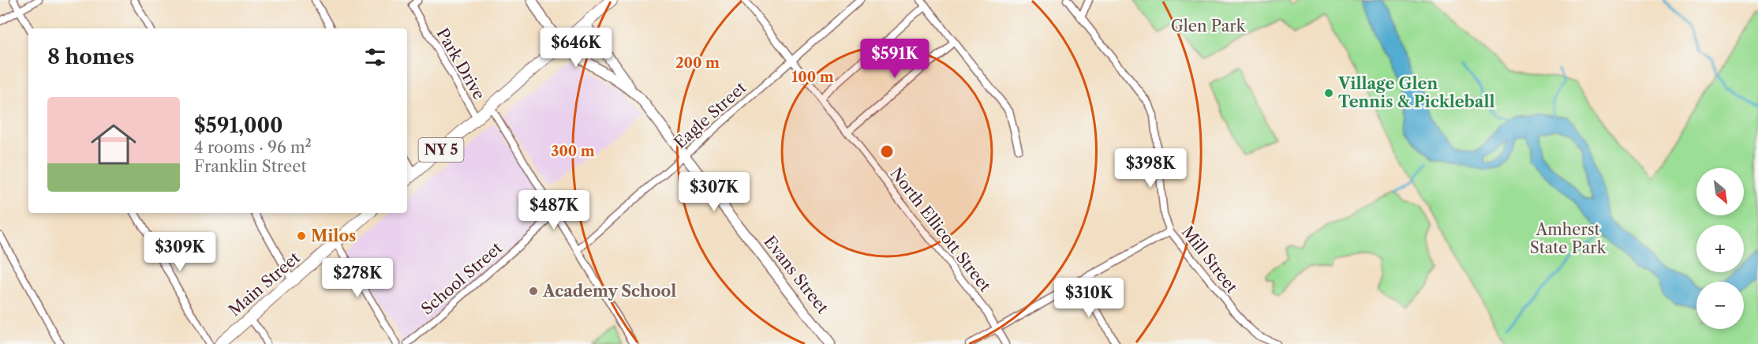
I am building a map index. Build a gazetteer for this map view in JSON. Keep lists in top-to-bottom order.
{
  "streets": {
    "main road": ["NY 5", "Main Street"],
    "street": [
      "Park Drive",
      "Eagle Street",
      "North Ellicott Street",
      "Mill Street",
      "Evans Street",
      "School Street"
    ]
  },
  "crossings": [
    ["Park Drive", "NY 5"],
    ["Eagle Street", "North Ellicott Street"],
    ["Eagle Street", "Evans Street"],
    ["NY 5", "Evans Street"]
  ],
  "parks": ["Glen Park", "Amherst State Park"],
  "places": ["Village Glen Tennis & Pickleball", "Milos", "Academy School"],
  "north": "bottom right",
  "page": {
    "price": [
      "$646K",
      "$591K",
      "$398K",
      "$307K",
      "$487K",
      "$309K",
      "$278K",
      "$310K"
    ],
    "heading": "8 homes",
    "list": [
      {
        "name": "$591,000",
        "note": "4 rooms · 96 m² · Franklin Street"
      }
    ],
    "map_buttons": ["+", "−"]
  },
  "rings": ["200 m", "100 m", "300 m"]
}
